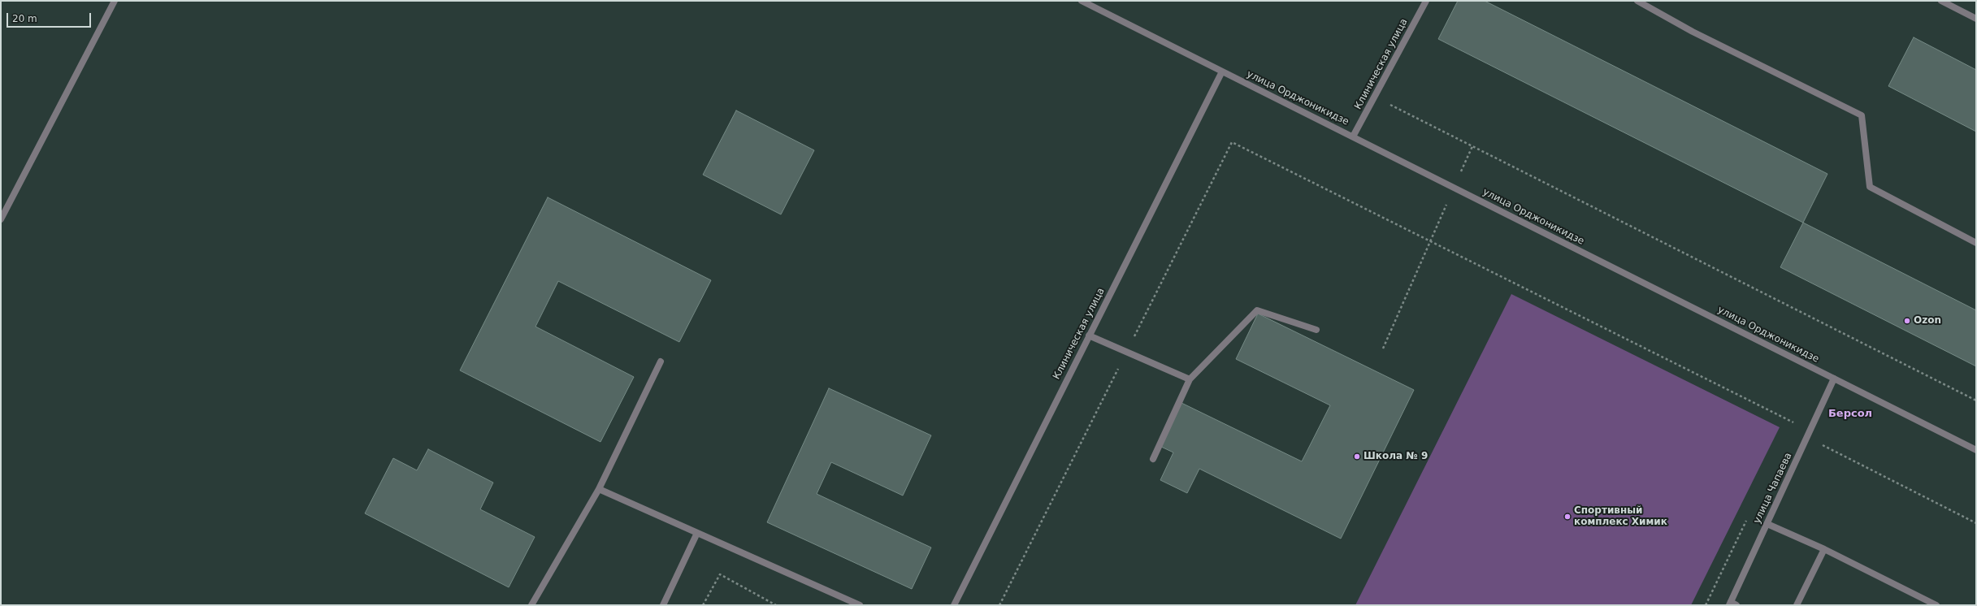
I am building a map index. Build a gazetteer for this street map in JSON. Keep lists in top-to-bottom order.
{
  "streets": {
    "street": ["Клиническая улица", "улица Орджоникидзе", "улица Чапаева"]
  },
  "crossings": [
    ["Клиническая улица", "улица Орджоникидзе"],
    ["улица Орджоникидзе", "улица Чапаева"]
  ],
  "districts": ["Берсол"],
  "places": ["Ozon", "Школа № 9", "Спортивный комплекс Химик"],
  "scale_bar": "20 m"
}
